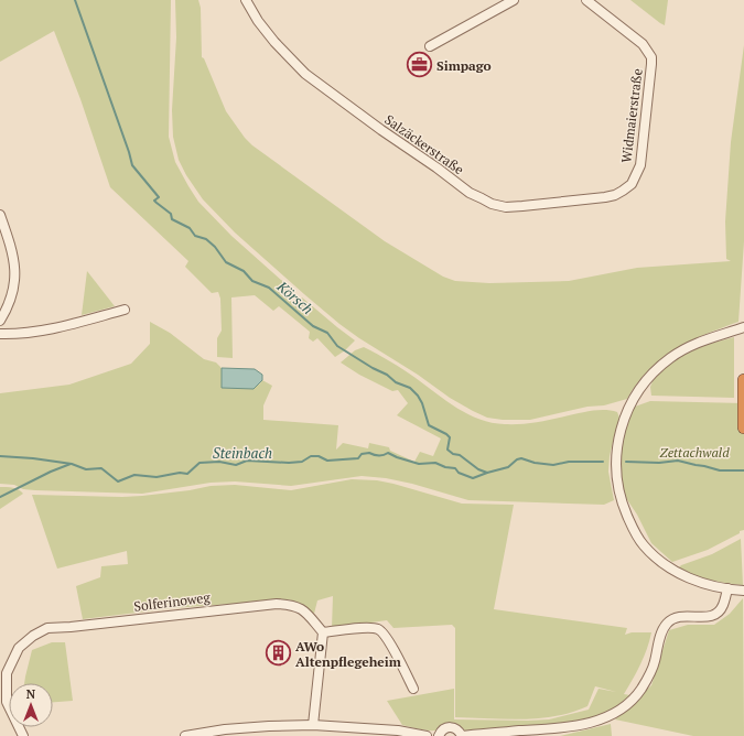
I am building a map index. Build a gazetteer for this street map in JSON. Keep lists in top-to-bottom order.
{
  "streets": {
    "street": ["Widmaierstraße", "Salzäckerstraße", "Solferinoweg"]
  },
  "crossings": [
    ["Widmaierstraße", "Salzäckerstraße"]
  ],
  "water": ["Körsch", "Steinbach"],
  "parks": ["Zettachwald"],
  "places": {
    "office": ["Simpago"],
    "building": ["AWo Altenpflegeheim"]
  },
  "north": "top"
}
